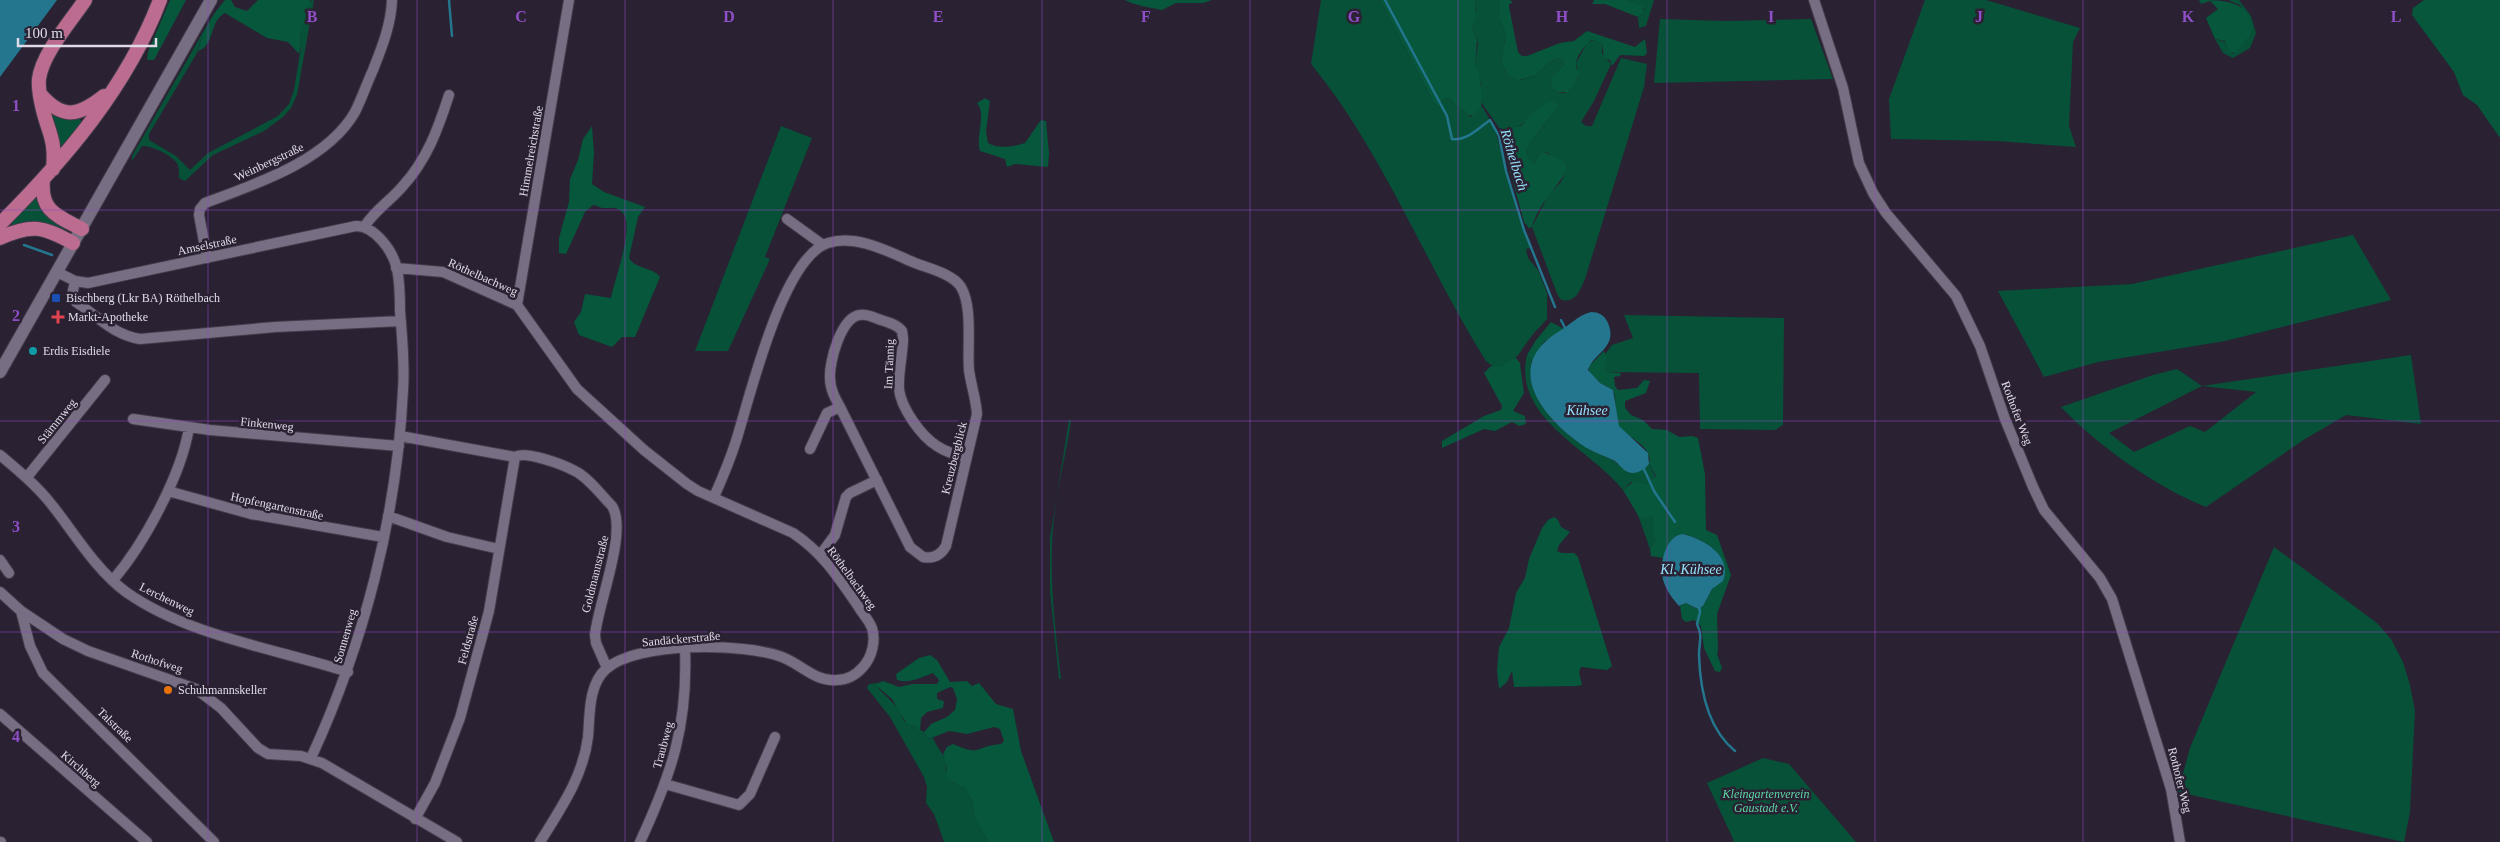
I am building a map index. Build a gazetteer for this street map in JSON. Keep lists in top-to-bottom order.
{
  "streets": {
    "street": [
      "Himmelreichstraße",
      "Weinbergstraße",
      "Amselstraße",
      "Röthelbachweg",
      "Im Tännig",
      "Rothofer Weg",
      "Stämmweg",
      "Finkenweg",
      "Kreuzbergblick",
      "Hopfengartenstraße",
      "Goldmannstraße",
      "Lerchenweg",
      "Sonnenweg",
      "Sandäckerstraße",
      "Feldstraße",
      "Rothofweg",
      "Talstraße",
      "Traubweg",
      "Kirchberg"
    ]
  },
  "crossings": [
    ["Himmelreichstraße", "Röthelbachweg"],
    ["Weinbergstraße", "Amselstraße"],
    ["Röthelbachweg", "Sandäckerstraße"],
    ["Im Tännig", "Kreuzbergblick"],
    ["Stämmweg", "Lerchenweg"],
    ["Finkenweg", "Sonnenweg"],
    ["Hopfengartenstraße", "Sonnenweg"],
    ["Goldmannstraße", "Sonnenweg"],
    ["Goldmannstraße", "Sandäckerstraße"],
    ["Goldmannstraße", "Feldstraße"],
    ["Lerchenweg", "Sonnenweg"],
    ["Sonnenweg", "Rothofweg"],
    ["Sandäckerstraße", "Traubweg"],
    ["Feldstraße", "Rothofweg"],
    ["Rothofweg", "Talstraße"]
  ],
  "water": ["Röthelbach", "Kühsee", "Kl. Kühsee"],
  "parks": ["Kleingartenverein Gaustadt e.V."],
  "places": {
    "transit": ["Bischberg (Lkr BA) Röthelbach"],
    "health": ["Markt-Apotheke"],
    "other": ["Erdis Eisdiele", "Schuhmannskeller"]
  },
  "scale_bar": "100 m",
  "grid": {
    "columns": [
      "B",
      "C",
      "D",
      "E",
      "F",
      "G",
      "H",
      "I",
      "J",
      "K",
      "L"
    ],
    "rows": [
      "1",
      "2",
      "3",
      "4"
    ]
  }
}
